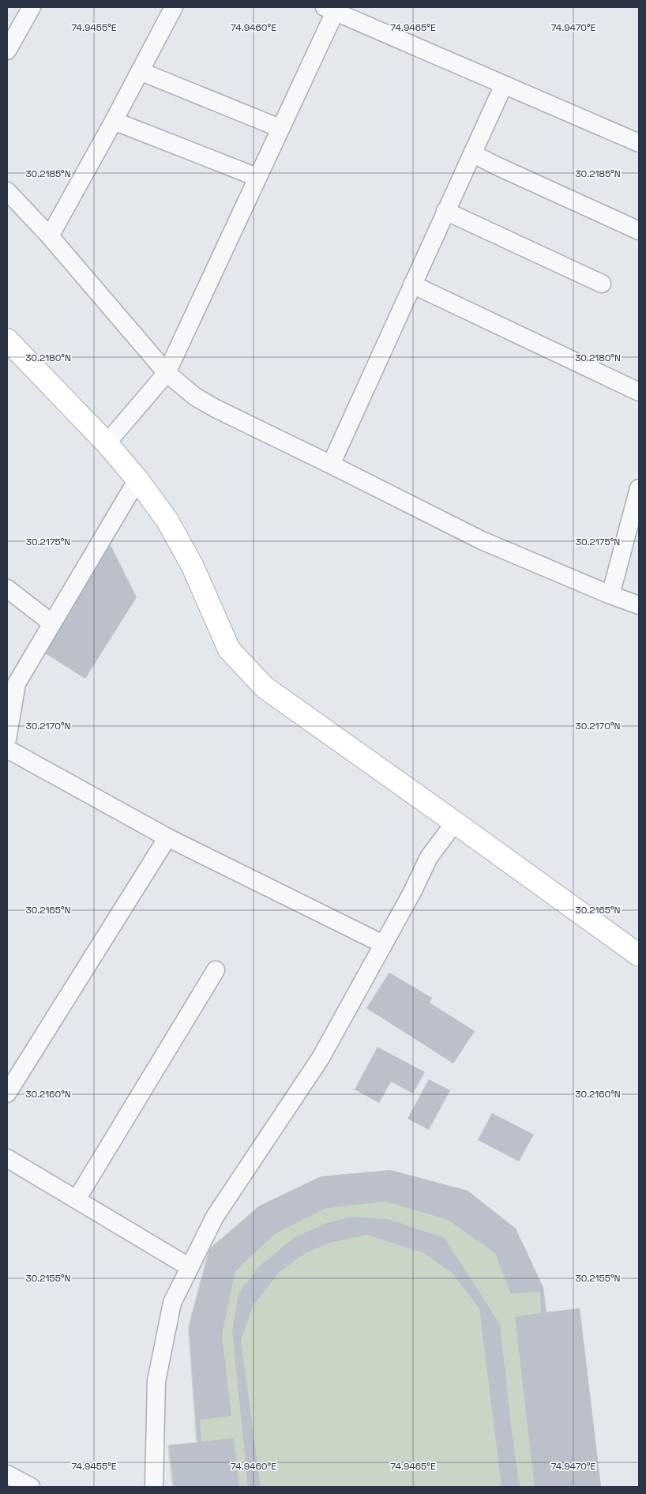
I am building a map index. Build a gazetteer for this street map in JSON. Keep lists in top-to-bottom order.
{
  "coordinates": [
    "74.9455°E",
    "74.9460°E",
    "74.9465°E",
    "74.9470°E",
    "30.2185°N",
    "30.2180°N",
    "30.2175°N",
    "30.2170°N",
    "30.2165°N",
    "30.2160°N",
    "30.2155°N"
  ]
}
